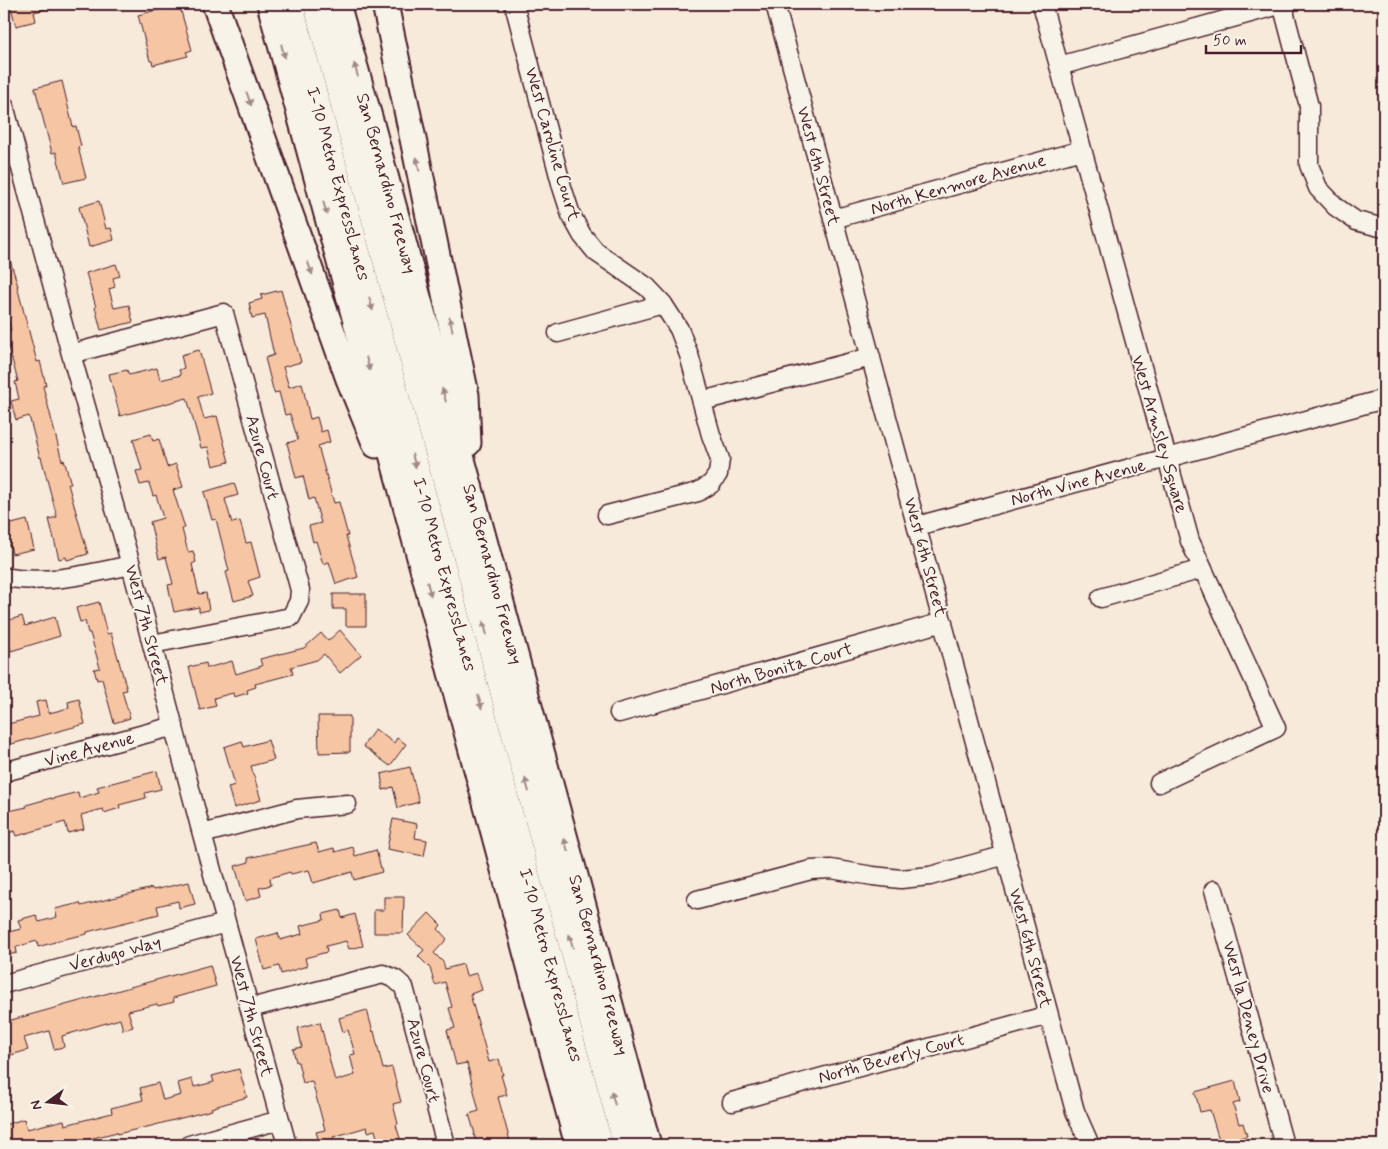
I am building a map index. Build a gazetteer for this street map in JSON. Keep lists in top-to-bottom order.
{
  "streets": {
    "highway": ["I-10 Metro ExpressLanes", "San Bernardino Freeway"],
    "street": [
      "West Caroline Court",
      "West 6th Street",
      "North Kenmore Avenue",
      "West Armsley Square",
      "Azure Court",
      "North Vine Avenue",
      "West 7th Street",
      "North Bonita Court",
      "Vine Avenue",
      "Verdugo Way",
      "West la Deney Drive",
      "North Beverly Court"
    ]
  },
  "crossings": [
    ["West 6th Street", "North Kenmore Avenue"],
    ["West 6th Street", "North Vine Avenue"],
    ["West 6th Street", "North Bonita Court"],
    ["West 6th Street", "North Beverly Court"],
    ["North Kenmore Avenue", "West Armsley Square"],
    ["West Armsley Square", "North Vine Avenue"],
    ["Azure Court", "West 7th Street"],
    ["West 7th Street", "Vine Avenue"],
    ["West 7th Street", "Verdugo Way"]
  ],
  "scale_bar": "50 m",
  "north": "left"
}
